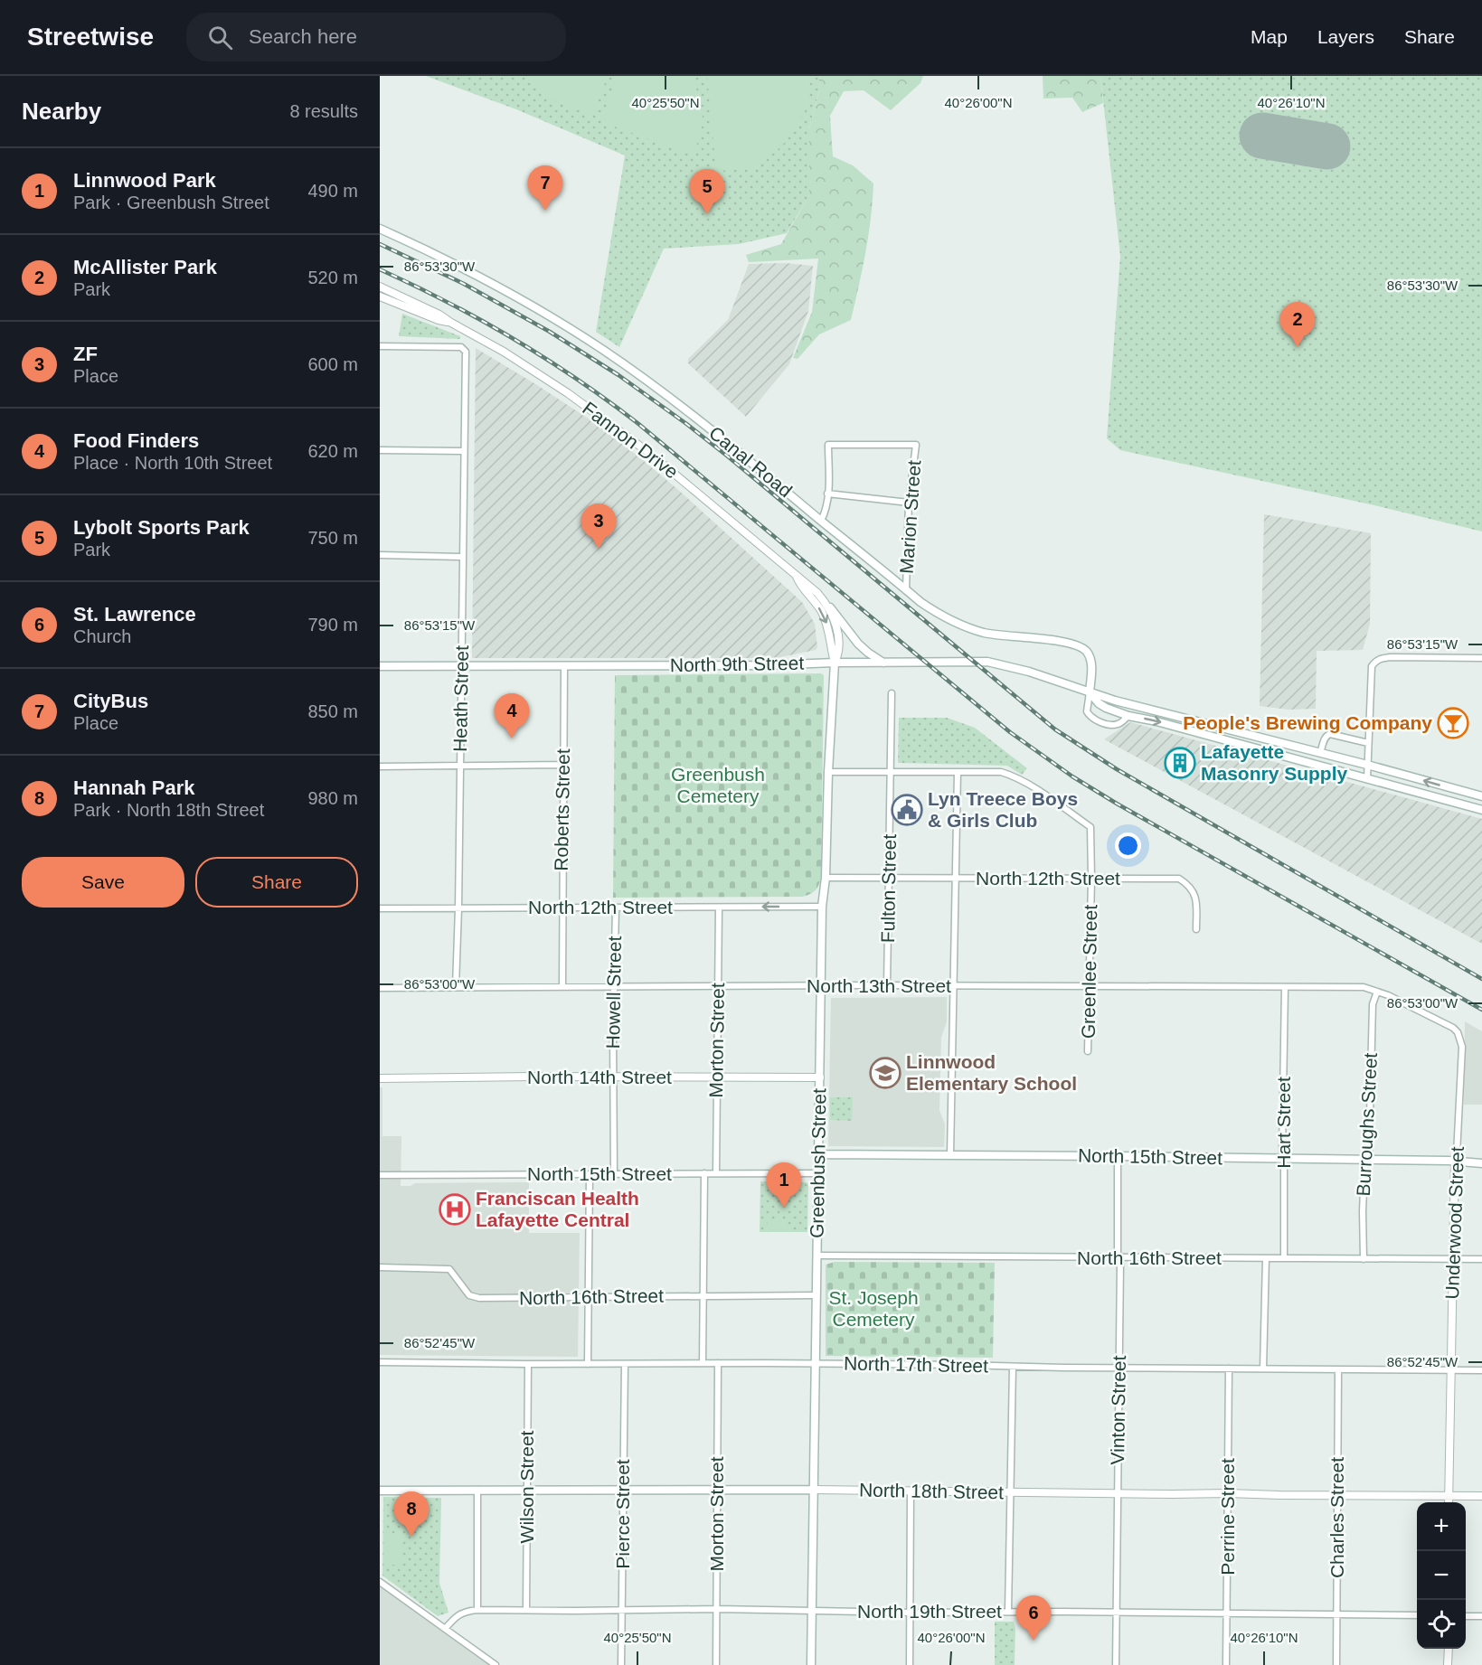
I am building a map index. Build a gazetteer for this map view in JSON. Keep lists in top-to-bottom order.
{
  "streets": {
    "main road": [
      "Canal Road",
      "North 9th Street",
      "North 15th Street",
      "Greenbush Street",
      "North 18th Street"
    ],
    "street": [
      "Fannon Drive",
      "Marion Street",
      "Heath Street",
      "Roberts Street",
      "North 12th Street",
      "Fulton Street",
      "Greenlee Street",
      "North 13th Street",
      "Howell Street",
      "Morton Street",
      "North 14th Street",
      "Hart Street",
      "Burroughs Street",
      "Underwood Street",
      "North 16th Street",
      "North 17th Street",
      "Vinton Street",
      "Wilson Street",
      "Pierce Street",
      "Perrine Street",
      "Charles Street",
      "North 19th Street"
    ]
  },
  "crossings": [
    ["Fannon Drive", "North 9th Street"],
    ["Fannon Drive", "Greenbush Street"],
    ["Canal Road", "Marion Street"],
    ["Canal Road", "North 9th Street"],
    ["North 9th Street", "Heath Street"],
    ["North 9th Street", "Roberts Street"],
    ["North 9th Street", "Greenbush Street"],
    ["Heath Street", "North 12th Street"],
    ["Heath Street", "North 13th Street"],
    ["Roberts Street", "North 12th Street"],
    ["Roberts Street", "North 13th Street"],
    ["North 12th Street", "Fulton Street"],
    ["North 12th Street", "Greenlee Street"],
    ["North 12th Street", "Howell Street"],
    ["North 12th Street", "Morton Street"],
    ["North 12th Street", "Greenbush Street"],
    ["Fulton Street", "North 13th Street"],
    ["Greenlee Street", "North 13th Street"],
    ["North 13th Street", "Howell Street"],
    ["North 13th Street", "Morton Street"],
    ["North 13th Street", "Hart Street"],
    ["North 13th Street", "Burroughs Street"],
    ["North 13th Street", "Greenbush Street"],
    ["North 13th Street", "Underwood Street"],
    ["Howell Street", "North 14th Street"],
    ["Howell Street", "North 15th Street"],
    ["Morton Street", "North 14th Street"],
    ["Morton Street", "North 15th Street"],
    ["Morton Street", "North 17th Street"],
    ["Morton Street", "North 18th Street"],
    ["Morton Street", "North 19th Street"],
    ["North 14th Street", "Greenbush Street"],
    ["Hart Street", "North 15th Street"],
    ["Hart Street", "North 16th Street"],
    ["Burroughs Street", "North 15th Street"],
    ["Burroughs Street", "Underwood Street"],
    ["Burroughs Street", "North 16th Street"],
    ["North 15th Street", "Greenbush Street"],
    ["North 15th Street", "Underwood Street"],
    ["North 15th Street", "Vinton Street"],
    ["Greenbush Street", "North 16th Street"],
    ["Greenbush Street", "North 17th Street"],
    ["Greenbush Street", "North 18th Street"],
    ["Greenbush Street", "North 19th Street"],
    ["Underwood Street", "North 16th Street"],
    ["Underwood Street", "North 17th Street"],
    ["Underwood Street", "North 18th Street"],
    ["North 16th Street", "Vinton Street"],
    ["North 17th Street", "Vinton Street"],
    ["North 17th Street", "Wilson Street"],
    ["North 17th Street", "Pierce Street"],
    ["North 17th Street", "Perrine Street"],
    ["North 17th Street", "Charles Street"],
    ["Vinton Street", "North 18th Street"],
    ["Vinton Street", "North 19th Street"],
    ["Wilson Street", "North 18th Street"],
    ["Wilson Street", "North 19th Street"],
    ["North 18th Street", "Pierce Street"],
    ["North 18th Street", "Perrine Street"],
    ["North 18th Street", "Charles Street"],
    ["Pierce Street", "North 19th Street"],
    ["Perrine Street", "North 19th Street"],
    ["Charles Street", "North 19th Street"]
  ],
  "parks": ["Greenbush Cemetery", "St. Joseph Cemetery"],
  "places": {
    "bar": ["People's Brewing Company"],
    "building": ["Lafayette Masonry Supply"],
    "public building": ["Lyn Treece Boys & Girls Club"],
    "school or university": ["Linnwood Elementary School"],
    "hospital": ["Franciscan Health Lafayette Central"]
  },
  "page": {
    "header": "Streetwise",
    "search": "Search here",
    "nav": ["Map", "Layers", "Share"],
    "heading": ["Nearby", "8 results"],
    "list": [
      {
        "mark": "1",
        "name": "Linnwood Park",
        "note": "Park · Greenbush Street",
        "value": "490 m"
      },
      {
        "mark": "2",
        "name": "McAllister Park",
        "note": "Park",
        "value": "520 m"
      },
      {
        "mark": "3",
        "name": "ZF",
        "note": "Place",
        "value": "600 m"
      },
      {
        "mark": "4",
        "name": "Food Finders",
        "note": "Place · North 10th Street",
        "value": "620 m"
      },
      {
        "mark": "5",
        "name": "Lybolt Sports Park",
        "note": "Park",
        "value": "750 m"
      },
      {
        "mark": "6",
        "name": "St. Lawrence",
        "note": "Church",
        "value": "790 m"
      },
      {
        "mark": "7",
        "name": "CityBus",
        "note": "Place",
        "value": "850 m"
      },
      {
        "mark": "8",
        "name": "Hannah Park",
        "note": "Park · North 18th Street",
        "value": "980 m"
      }
    ],
    "pins": [
      "7",
      "5",
      "2",
      "3",
      "4",
      "1",
      "8",
      "6"
    ],
    "buttons": ["Save", "Share"],
    "map_buttons": ["+", "−"]
  },
  "coordinates": [
    "40°25'50\"N",
    "40°26'00\"N",
    "40°26'10\"N",
    "86°53'30\"W",
    "86°53'15\"W",
    "86°53'00\"W",
    "86°52'45\"W"
  ]
}
